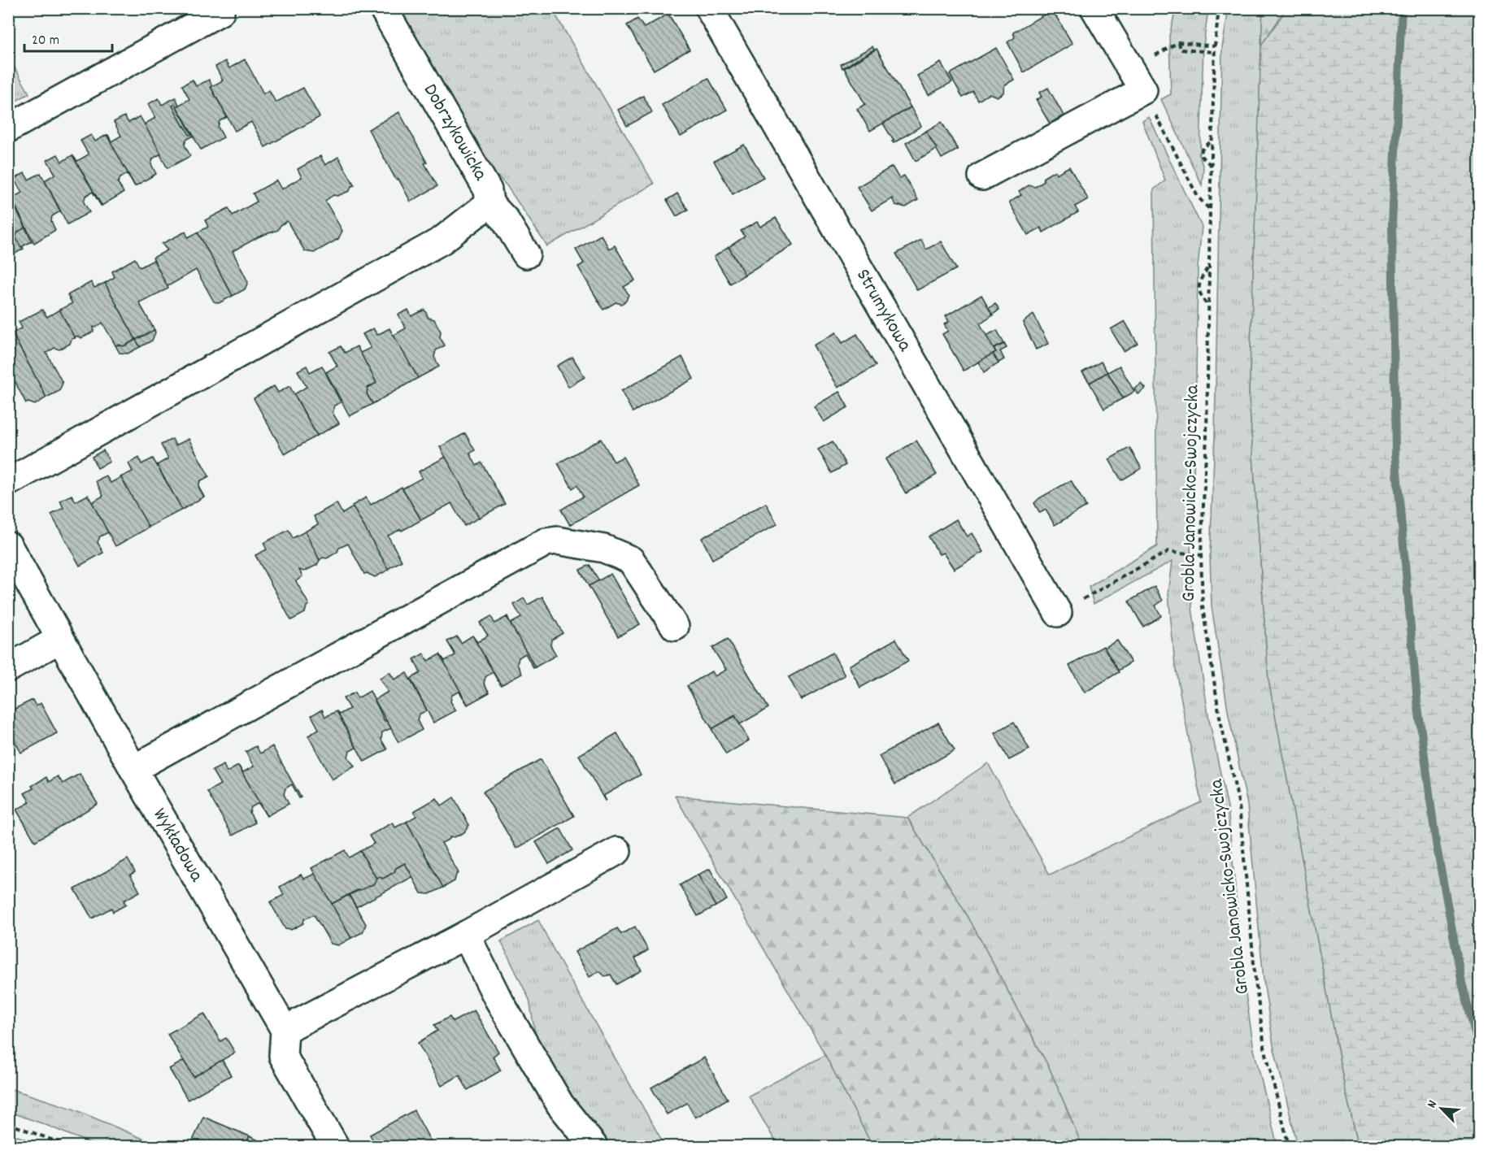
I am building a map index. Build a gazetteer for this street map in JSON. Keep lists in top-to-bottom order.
{
  "streets": {
    "street": ["Dobrzykowicka", "Strumykowa", "Wykładowa"],
    "path": ["Grobla Janowicko-Swojczycka"]
  },
  "scale_bar": "20 m",
  "north": "top left"
}
